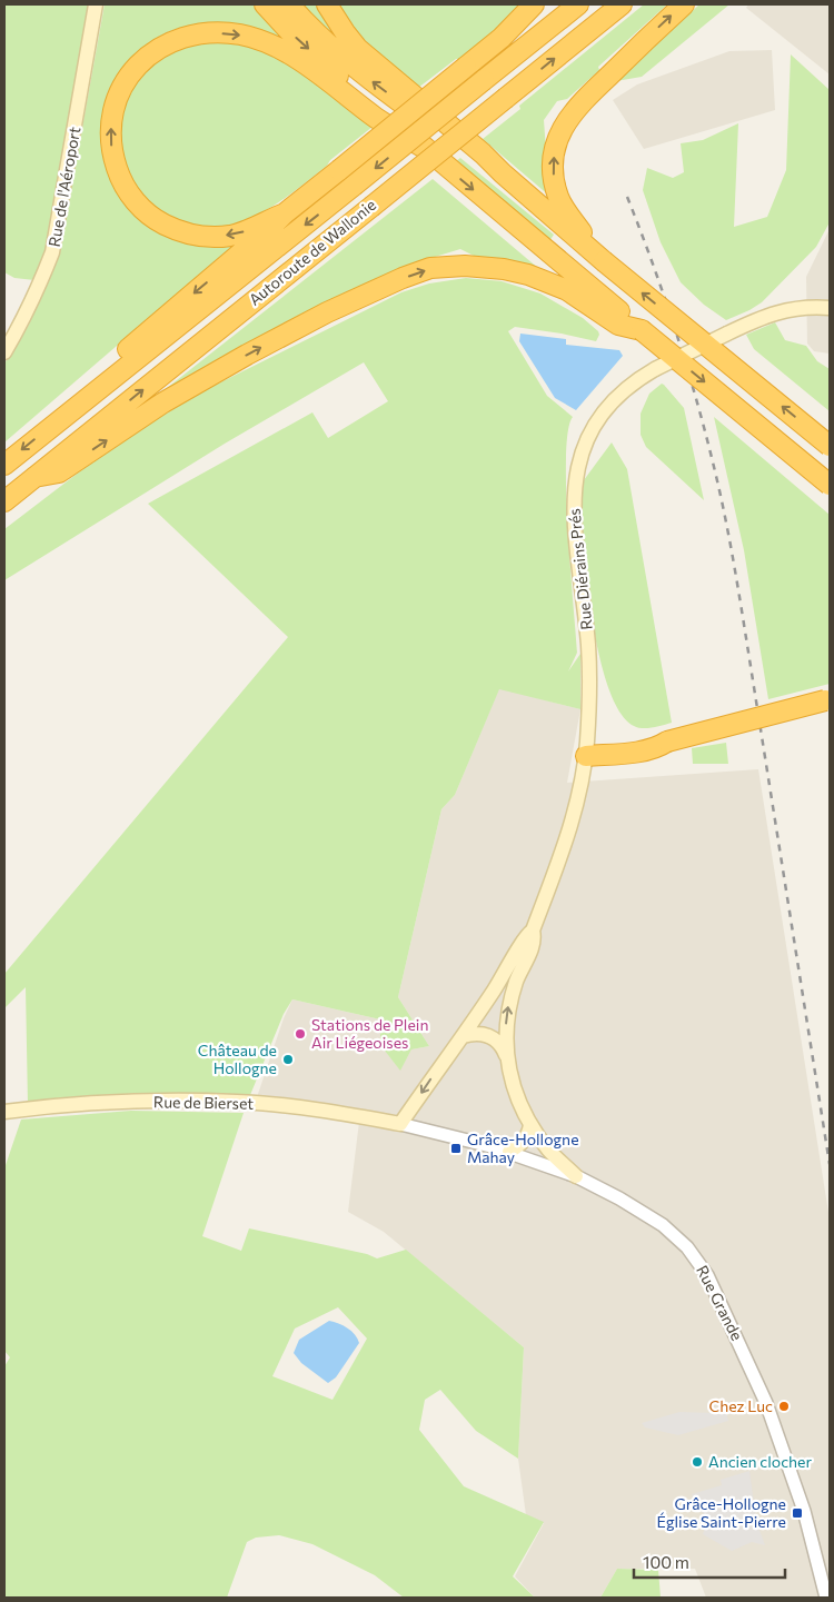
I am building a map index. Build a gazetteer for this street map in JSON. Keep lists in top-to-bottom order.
{
  "streets": {
    "highway": ["Autoroute de Wallonie"],
    "main road": ["Rue de l'Aéroport", "Rue Diérains Prés", "Rue de Bierset"],
    "street": ["Rue Grande"]
  },
  "crossings": [
    ["Rue Diérains Prés", "Rue de Bierset"],
    ["Rue Diérains Prés", "Rue Grande"],
    ["Rue de Bierset", "Rue Grande"]
  ],
  "places": {
    "other": [
      "Stations de Plein Air Liégeoises",
      "Château de Hollogne",
      "Chez Luc",
      "Ancien clocher"
    ],
    "transit": ["Grâce-Hollogne Mahay", "Grâce-Hollogne Église Saint-Pierre"]
  },
  "scale_bar": "100 m"
}
